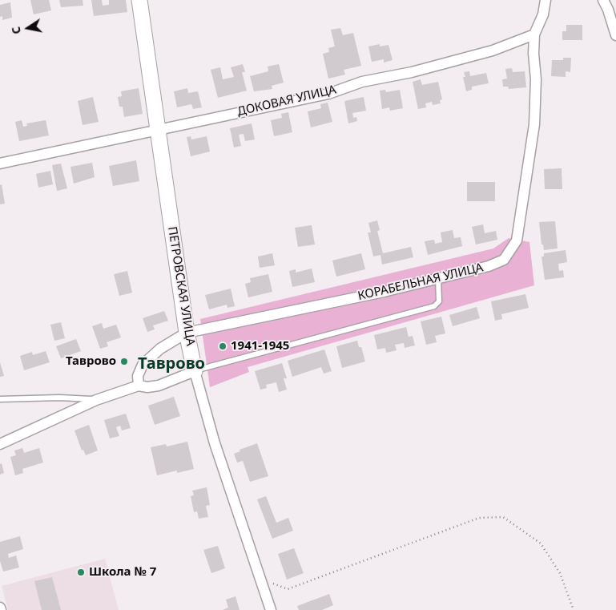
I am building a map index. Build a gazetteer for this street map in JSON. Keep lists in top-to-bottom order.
{
  "streets": {
    "street": ["ДОКОВАЯ УЛИЦА", "КОРАБЕЛЬНАЯ УЛИЦА", "ПЕТРОВСКАЯ УЛИЦА"]
  },
  "crossings": [
    ["ДОКОВАЯ УЛИЦА", "КОРАБЕЛЬНАЯ УЛИЦА"],
    ["ДОКОВАЯ УЛИЦА", "ПЕТРОВСКАЯ УЛИЦА"],
    ["КОРАБЕЛЬНАЯ УЛИЦА", "ПЕТРОВСКАЯ УЛИЦА"]
  ],
  "districts": ["Таврово"],
  "places": ["1941-1945", "Таврово", "Школа № 7"],
  "north": "left"
}
